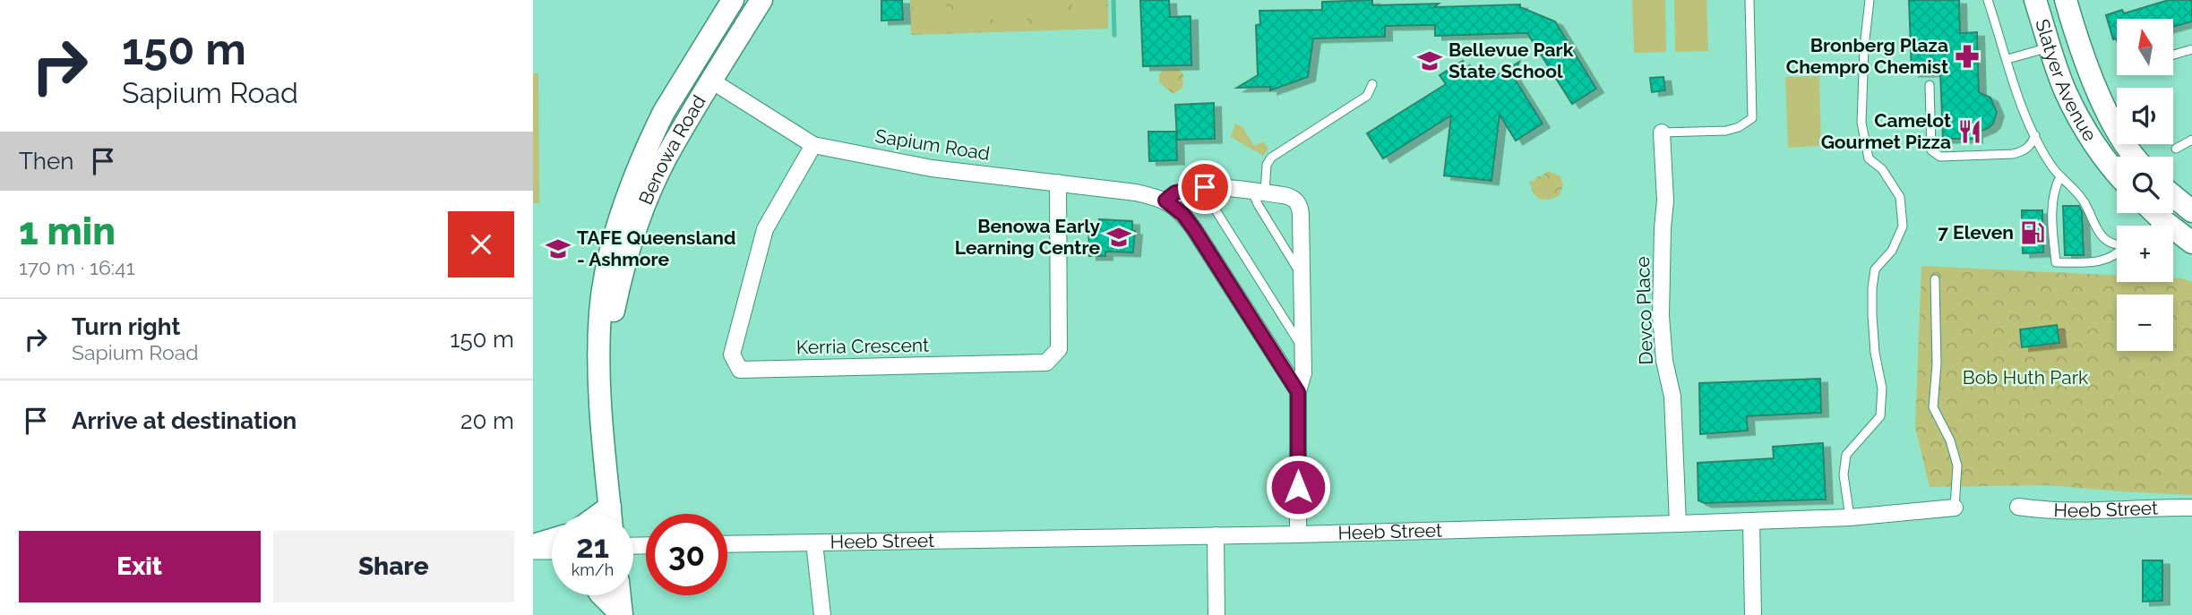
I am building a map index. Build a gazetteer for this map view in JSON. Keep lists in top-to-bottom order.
{
  "streets": {
    "main road": ["Slatyer Avenue", "Benowa Road"],
    "street": [
      "Sapium Road",
      "Devco Place",
      "Kerria Crescent",
      "Heeb Street"
    ]
  },
  "crossings": [
    ["Sapium Road", "Benowa Road"],
    ["Sapium Road", "Kerria Crescent"],
    ["Devco Place", "Heeb Street"]
  ],
  "parks": ["Bob Huth Park"],
  "places": {
    "pharmacy": ["Bronberg Plaza Chempro Chemist"],
    "school or university": ["Bellevue Park State School", "Benowa Early Learning Centre", "TAFE Queensland - Ashmore"],
    "restaurant": ["Camelot Gourmet Pizza"],
    "fuel station": ["7 Eleven"]
  },
  "north": "top",
  "page": {
    "turn": ["150 m", "Sapium Road"],
    "map_buttons": ["+", "−"],
    "then": "Then",
    "heading": ["1 min", "170 m · 16:41"],
    "list": [
      {
        "name": "Turn right",
        "note": "Sapium Road",
        "value": "150 m"
      },
      {
        "name": "Arrive at destination",
        "value": "20 m"
      }
    ],
    "speed": "21 km/h",
    "limit": "30",
    "buttons": ["Exit", "Share"]
  }
}
